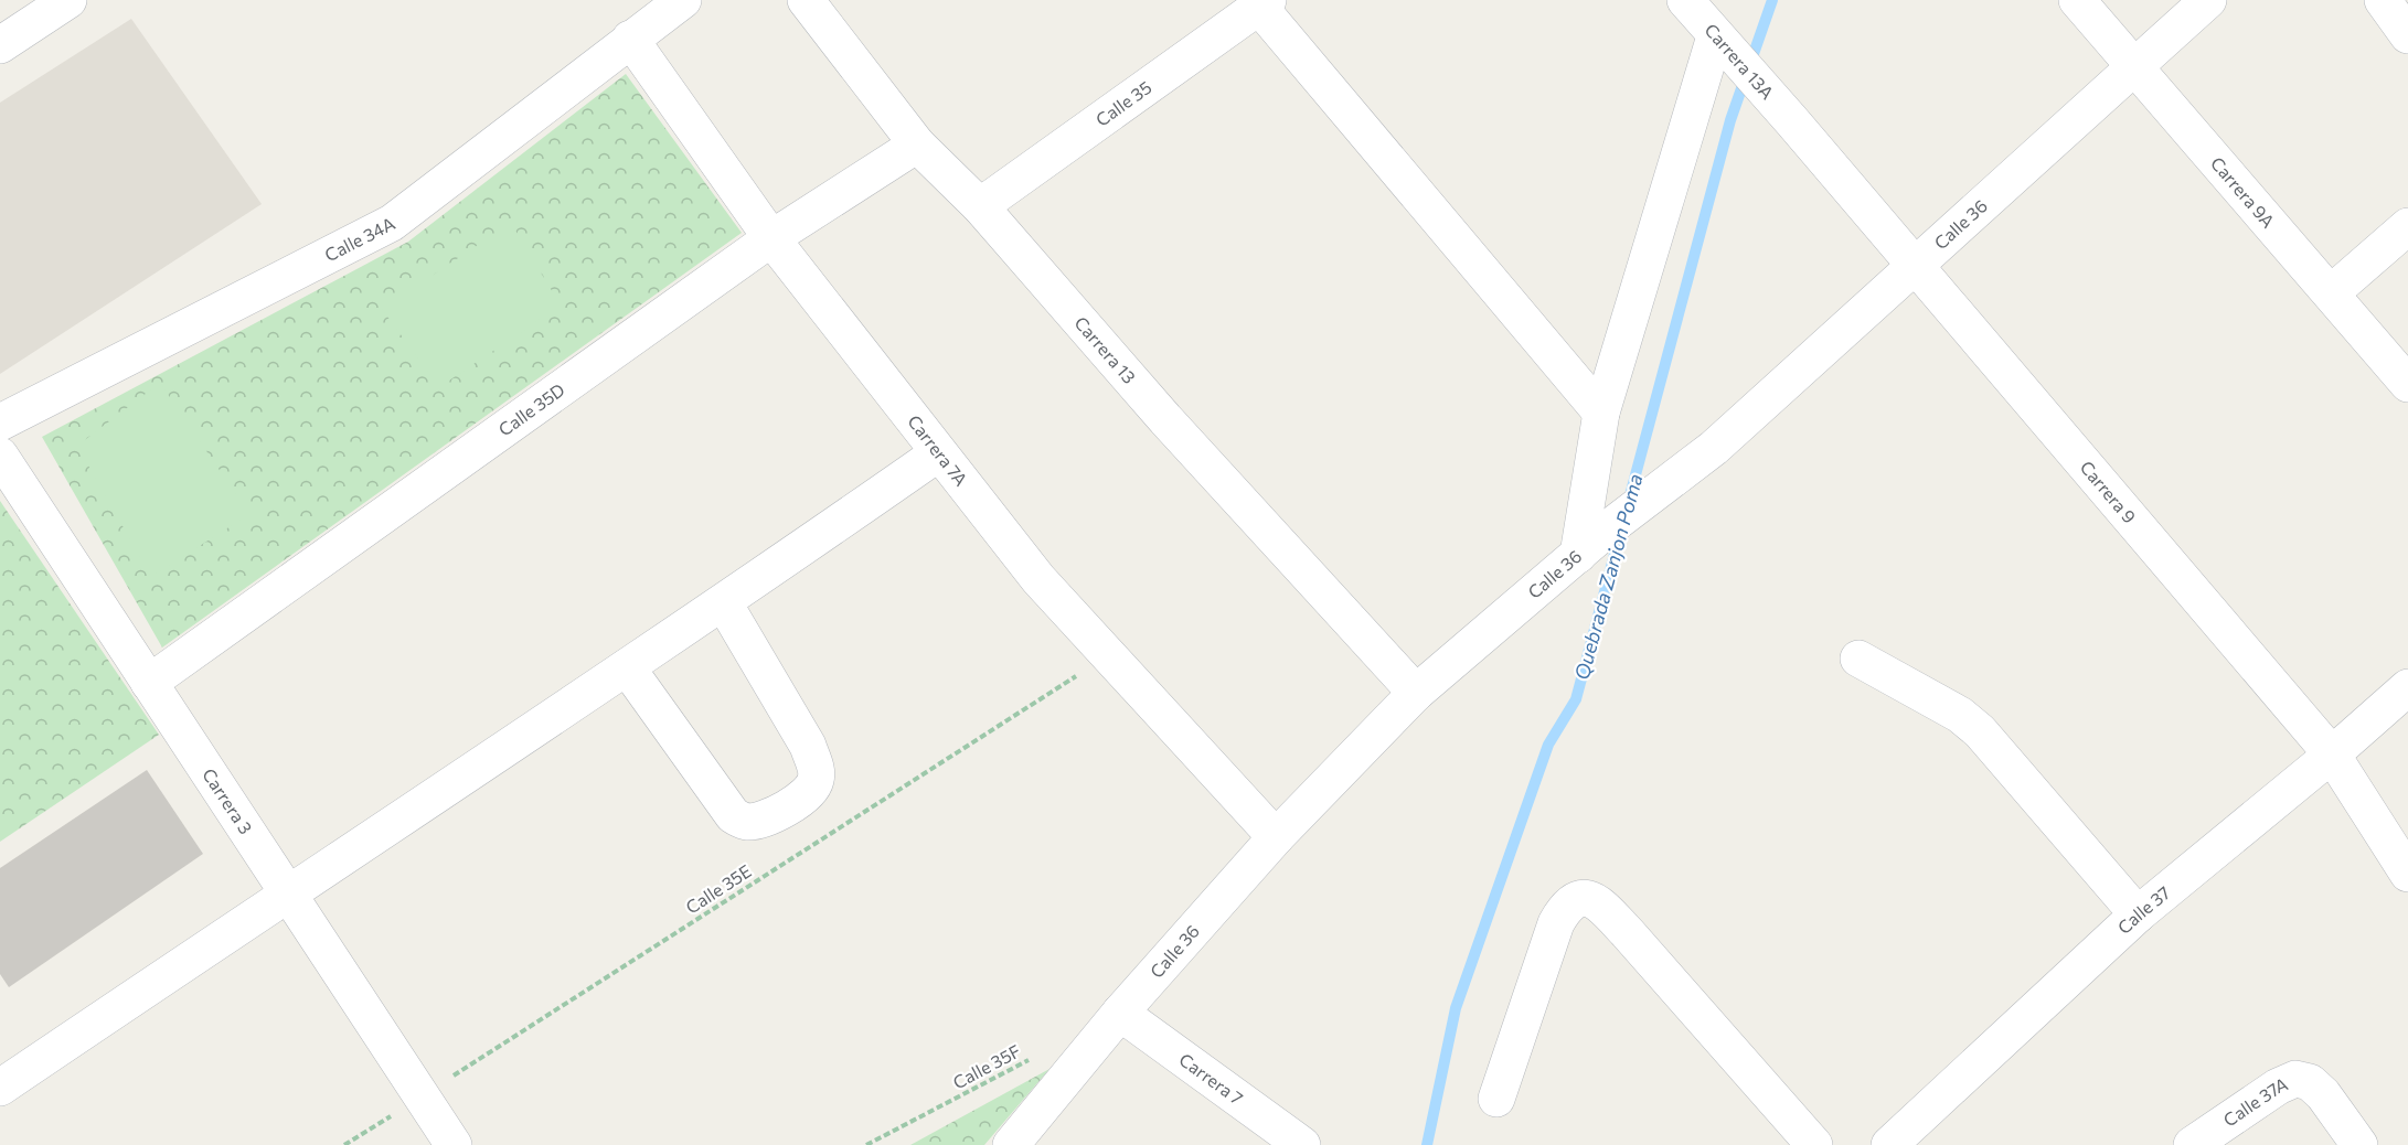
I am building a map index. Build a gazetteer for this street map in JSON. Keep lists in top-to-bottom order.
{
  "streets": {
    "street": [
      "Carrera 13A",
      "Calle 35",
      "Carrera 9A",
      "Calle 36",
      "Calle 34A",
      "Carrera 13",
      "Calle 35D",
      "Carrera 7A",
      "Carrera 9",
      "Carrera 3",
      "Calle 37",
      "Carrera 7",
      "Calle 37A"
    ],
    "path": ["Calle 35E", "Calle 35F"]
  },
  "crossings": [
    ["Carrera 13A", "Carrera 9"],
    ["Calle 35", "Carrera 13"],
    ["Carrera 9A", "Calle 36"],
    ["Calle 36", "Carrera 13"],
    ["Calle 36", "Carrera 7A"],
    ["Calle 36", "Carrera 9"],
    ["Calle 36", "Carrera 7"],
    ["Calle 34A", "Carrera 7A"],
    ["Carrera 13", "Calle 35D"],
    ["Calle 35D", "Carrera 7A"],
    ["Calle 35D", "Carrera 3"],
    ["Carrera 7A", "Calle 35E"],
    ["Carrera 9", "Calle 37"],
    ["Carrera 3", "Calle 35E"]
  ],
  "water": ["Quebrada Zanjon Poma"]
}
